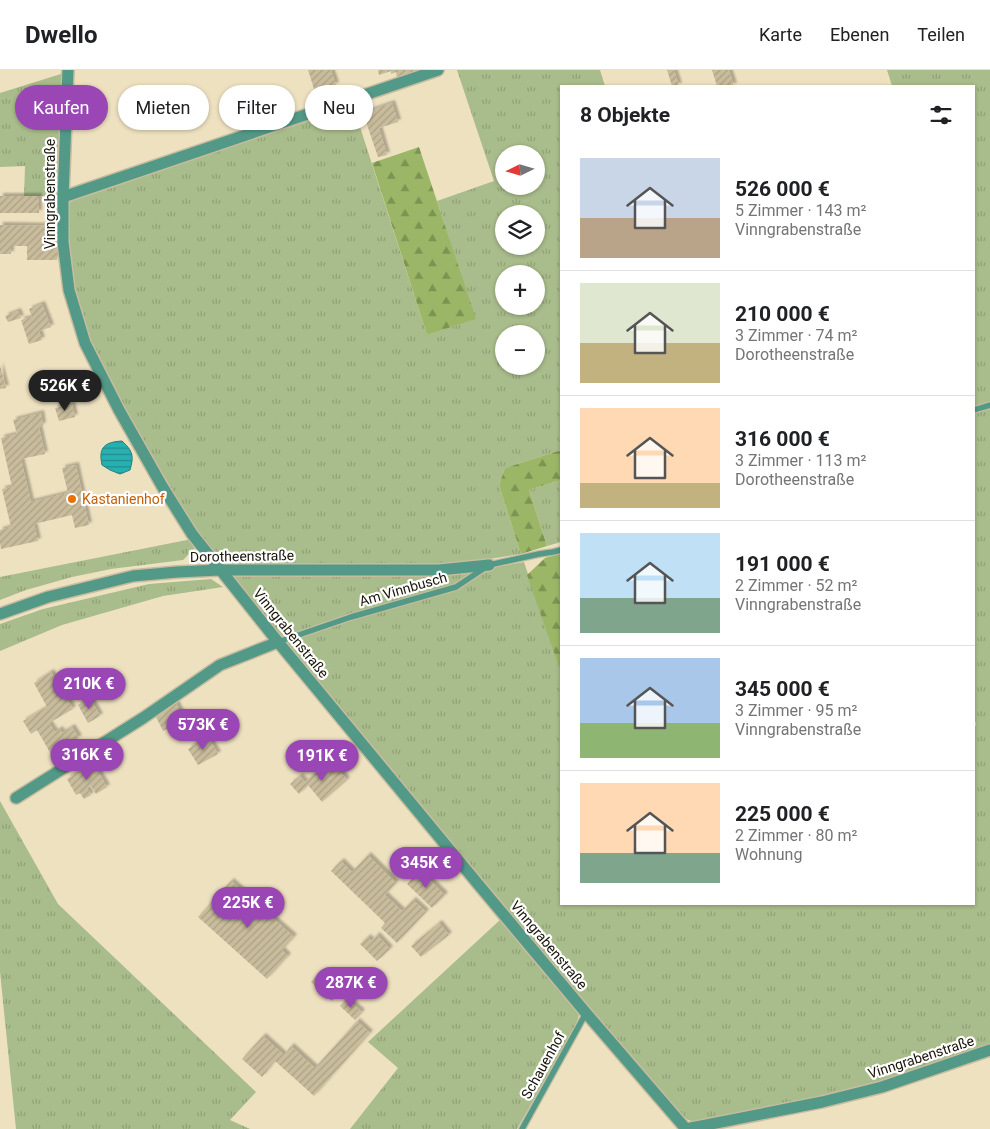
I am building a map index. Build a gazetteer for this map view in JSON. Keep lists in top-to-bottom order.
{
  "streets": {
    "street": ["Vinngrabenstraße", "Dorotheenstraße"],
    "lane": ["Am Vinnbusch", "Schauenhof"]
  },
  "crossings": [
    ["Vinngrabenstraße", "Dorotheenstraße"],
    ["Vinngrabenstraße", "Am Vinnbusch"],
    ["Vinngrabenstraße", "Schauenhof"],
    ["Dorotheenstraße", "Am Vinnbusch"]
  ],
  "places": ["Kastanienhof"],
  "north": "left",
  "page": {
    "header": "Dwello",
    "nav": ["Karte", "Ebenen", "Teilen"],
    "chip": [
      "Kaufen",
      "Mieten",
      "Filter",
      "Neu"
    ],
    "heading": "8 Objekte",
    "map_buttons": ["+", "−"],
    "list": [
      {
        "name": "526 000 €",
        "note": "5 Zimmer · 143 m² · Vinngrabenstraße"
      },
      {
        "name": "210 000 €",
        "note": "3 Zimmer · 74 m² · Dorotheenstraße"
      },
      {
        "name": "316 000 €",
        "note": "3 Zimmer · 113 m² · Dorotheenstraße"
      },
      {
        "name": "191 000 €",
        "note": "2 Zimmer · 52 m² · Vinngrabenstraße"
      },
      {
        "name": "345 000 €",
        "note": "3 Zimmer · 95 m² · Vinngrabenstraße"
      },
      {
        "name": "225 000 €",
        "note": "2 Zimmer · 80 m² · Wohnung"
      }
    ],
    "price": [
      "526K €",
      "210K €",
      "573K €",
      "316K €",
      "191K €",
      "345K €",
      "225K €",
      "287K €"
    ]
  }
}
